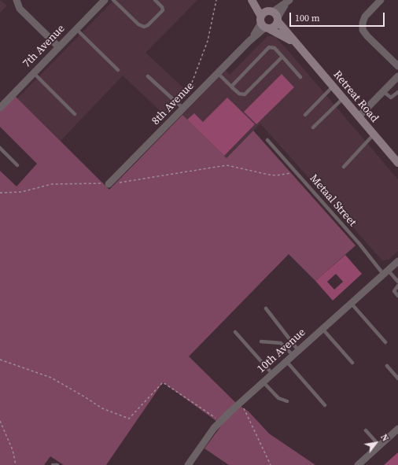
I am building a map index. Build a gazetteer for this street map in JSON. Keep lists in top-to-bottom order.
{
  "streets": {
    "main road": ["Retreat Road"],
    "street": ["7th Avenue", "8th Avenue", "10th Avenue"],
    "lane": ["Metaal Street"]
  },
  "crossings": [
    ["Retreat Road", "8th Avenue"],
    ["Metaal Street", "10th Avenue"]
  ],
  "scale_bar": "100 m",
  "north": "top right"
}
